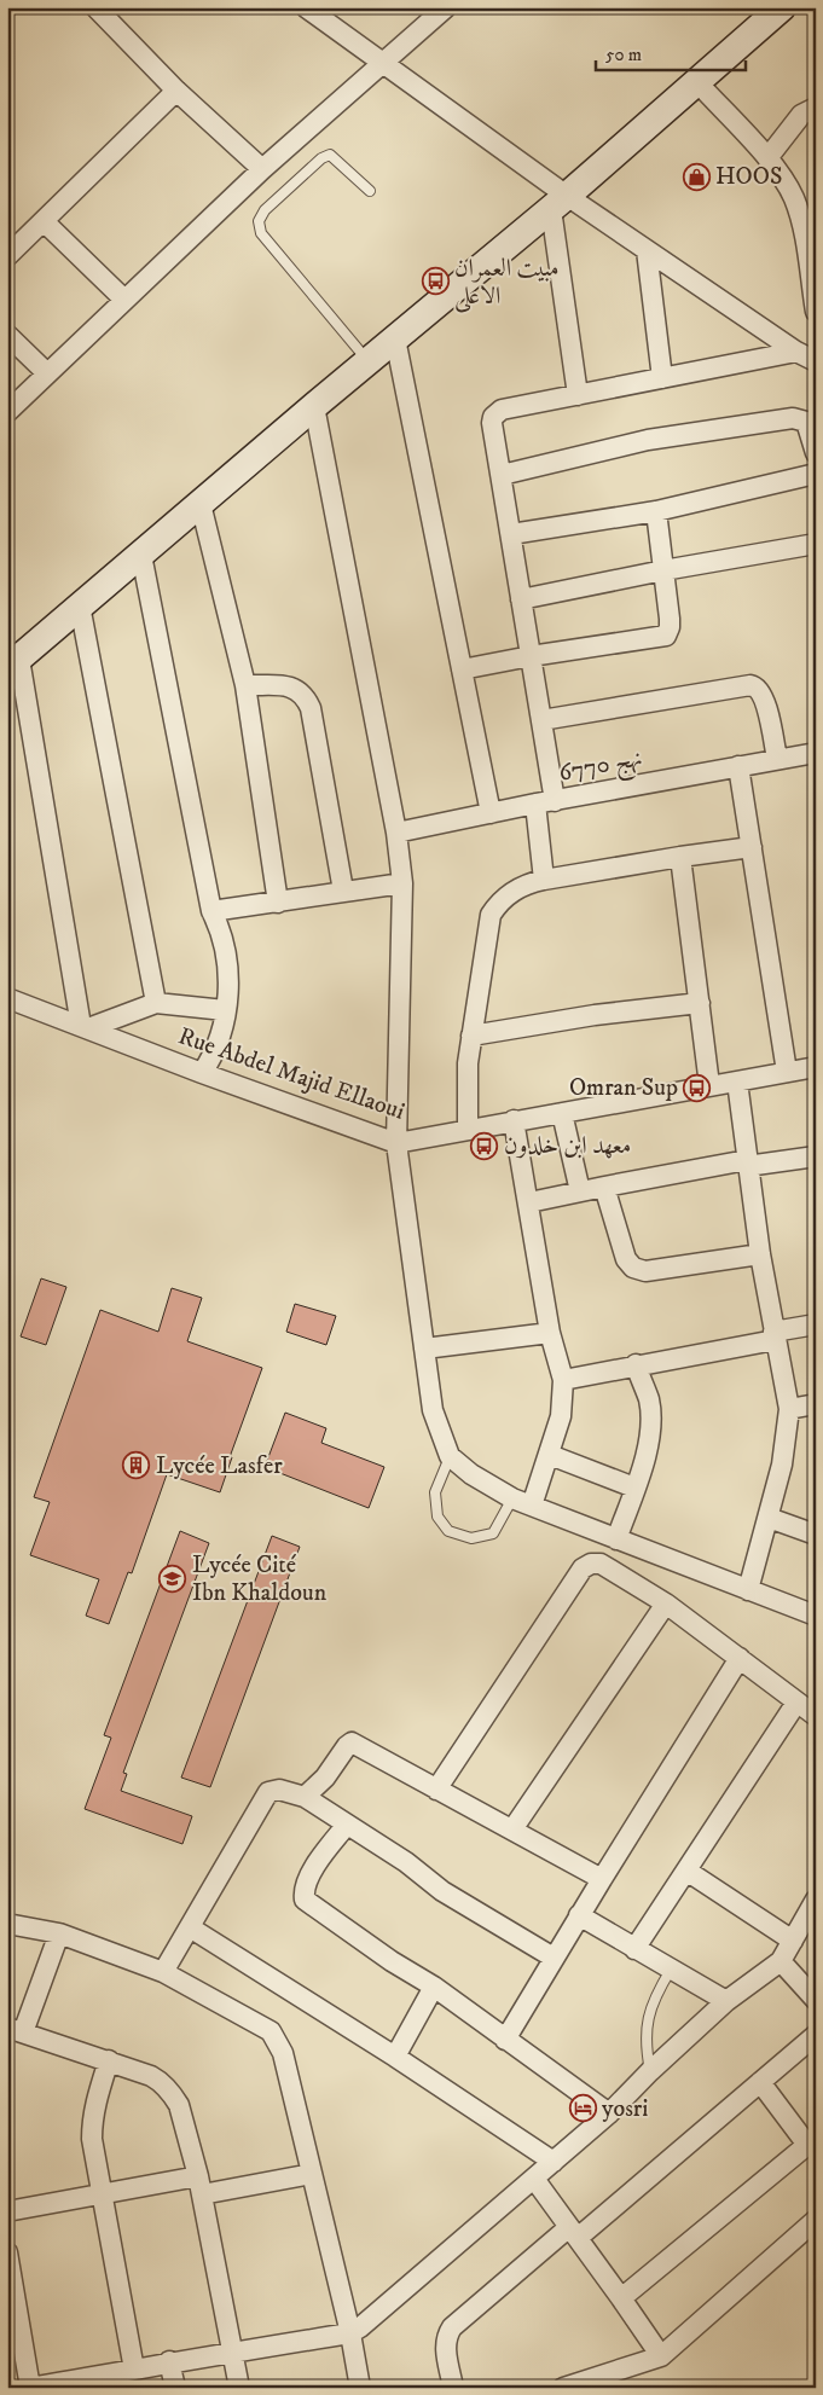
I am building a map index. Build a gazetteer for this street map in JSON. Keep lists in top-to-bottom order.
{
  "streets": {
    "street": ["نهج 6770", "Rue Abdel Majid Ellaoui"]
  },
  "places": {
    "shop": ["HOOS"],
    "bus stop": ["مبيت العمران الاعلى", "Omran Sup", "معهد ابن خلدون"],
    "building": ["Lycée Lasfer"],
    "school or university": ["Lycée Cité Ibn Khaldoun"],
    "hotel": ["yosri"]
  },
  "scale_bar": "50 m"
}
